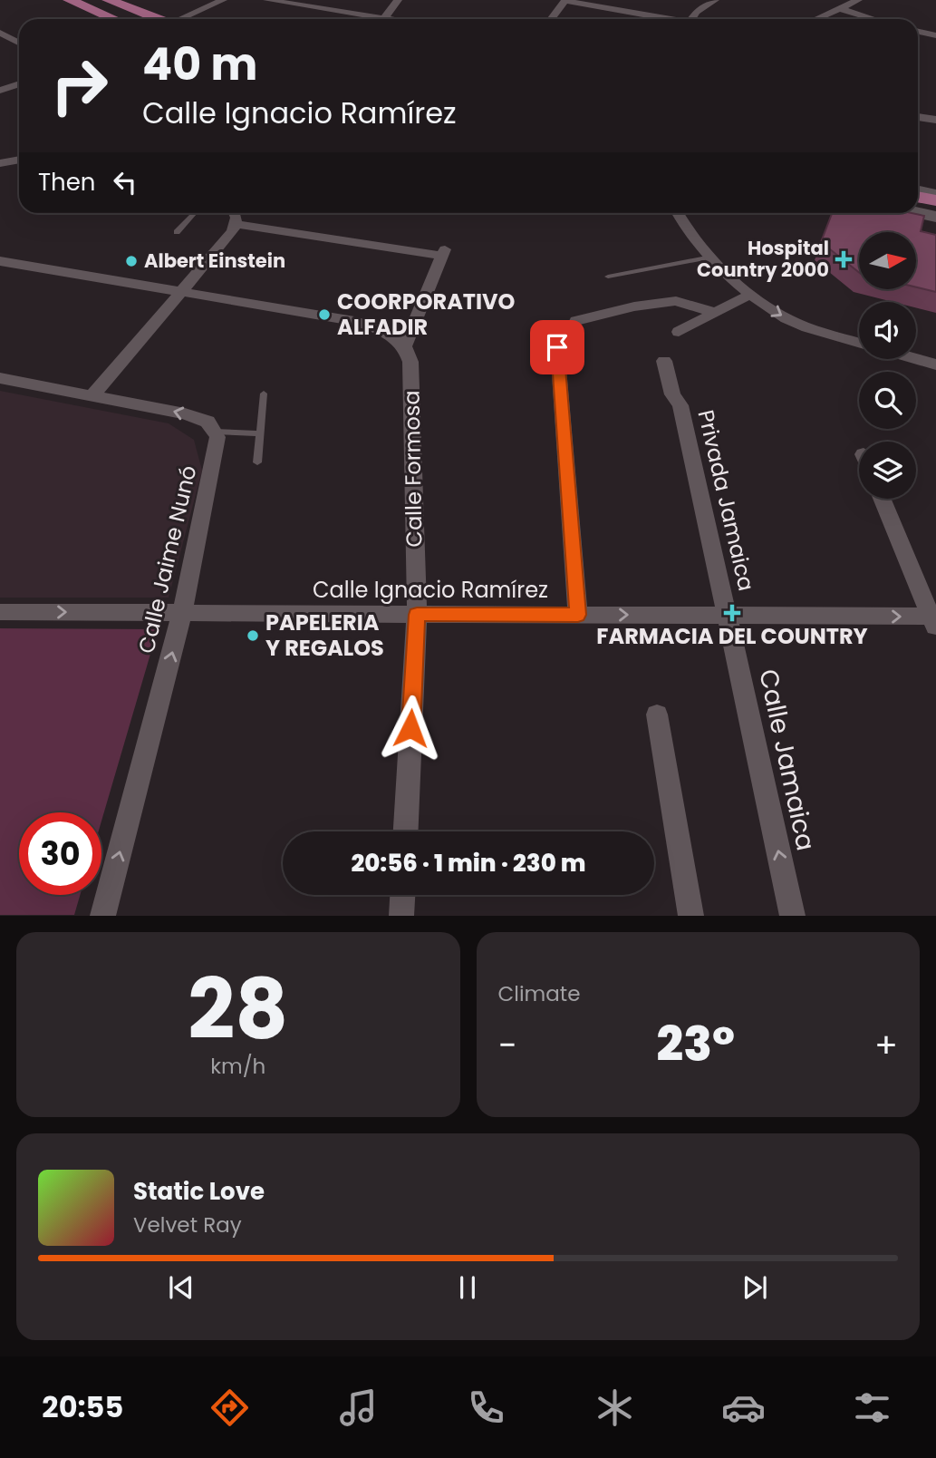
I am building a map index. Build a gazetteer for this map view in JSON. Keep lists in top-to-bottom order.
{
  "streets": {
    "street": [
      "Calle Formosa",
      "Privada Jamaica",
      "Calle Jaime Nunó",
      "Calle Ignacio Ramírez",
      "Calle Jamaica"
    ]
  },
  "crossings": [
    ["Calle Formosa", "Calle Ignacio Ramírez"],
    ["Privada Jamaica", "Calle Ignacio Ramírez"],
    ["Privada Jamaica", "Calle Jamaica"],
    ["Calle Jaime Nunó", "Calle Ignacio Ramírez"],
    ["Calle Ignacio Ramírez", "Calle Jamaica"]
  ],
  "one_way": ["Calle Jaime Nunó", "Calle Ignacio Ramírez"],
  "places": {
    "health": ["Hospital Country 2000", "FARMACIA DEL COUNTRY"],
    "other": ["Albert Einstein", "COORPORATIVO ALFADIR", "PAPELERIA Y REGALOS"]
  },
  "north": "right",
  "page": {
    "turn": ["40 m", "Calle Ignacio Ramírez"],
    "then": "Then",
    "limit": "30",
    "trip": "20:56 · 1 min · 230 m",
    "tile": [
      ["28", "km/h"],
      "Climate"
    ],
    "heat": ["−", "23°", "+"],
    "song": ["Static Love", "Velvet Ray"],
    "tabs": "20:55"
  }
}
